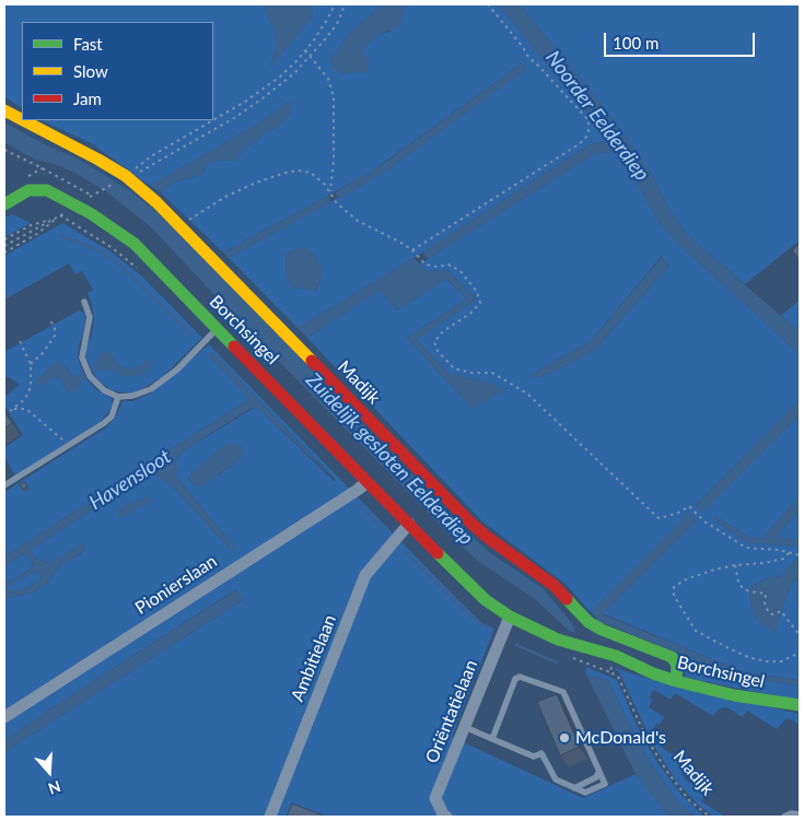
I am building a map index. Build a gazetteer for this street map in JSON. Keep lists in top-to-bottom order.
{
  "streets": {
    "main road": ["Borchsingel", "Madijk"],
    "street": ["Pionierslaan", "Ambitielaan", "Oriëntatielaan"]
  },
  "crossings": [
    ["Borchsingel", "Madijk"],
    ["Borchsingel", "Pionierslaan"],
    ["Borchsingel", "Ambitielaan"],
    ["Borchsingel", "Oriëntatielaan"]
  ],
  "water": ["Noorder Eelderdiep", "Zuidelijk gesloten Eelderdiep", "Havensloot"],
  "places": ["McDonald's"],
  "legend": ["Fast", "Slow", "Jam"],
  "scale_bar": "100 m",
  "north": "bottom"
}
